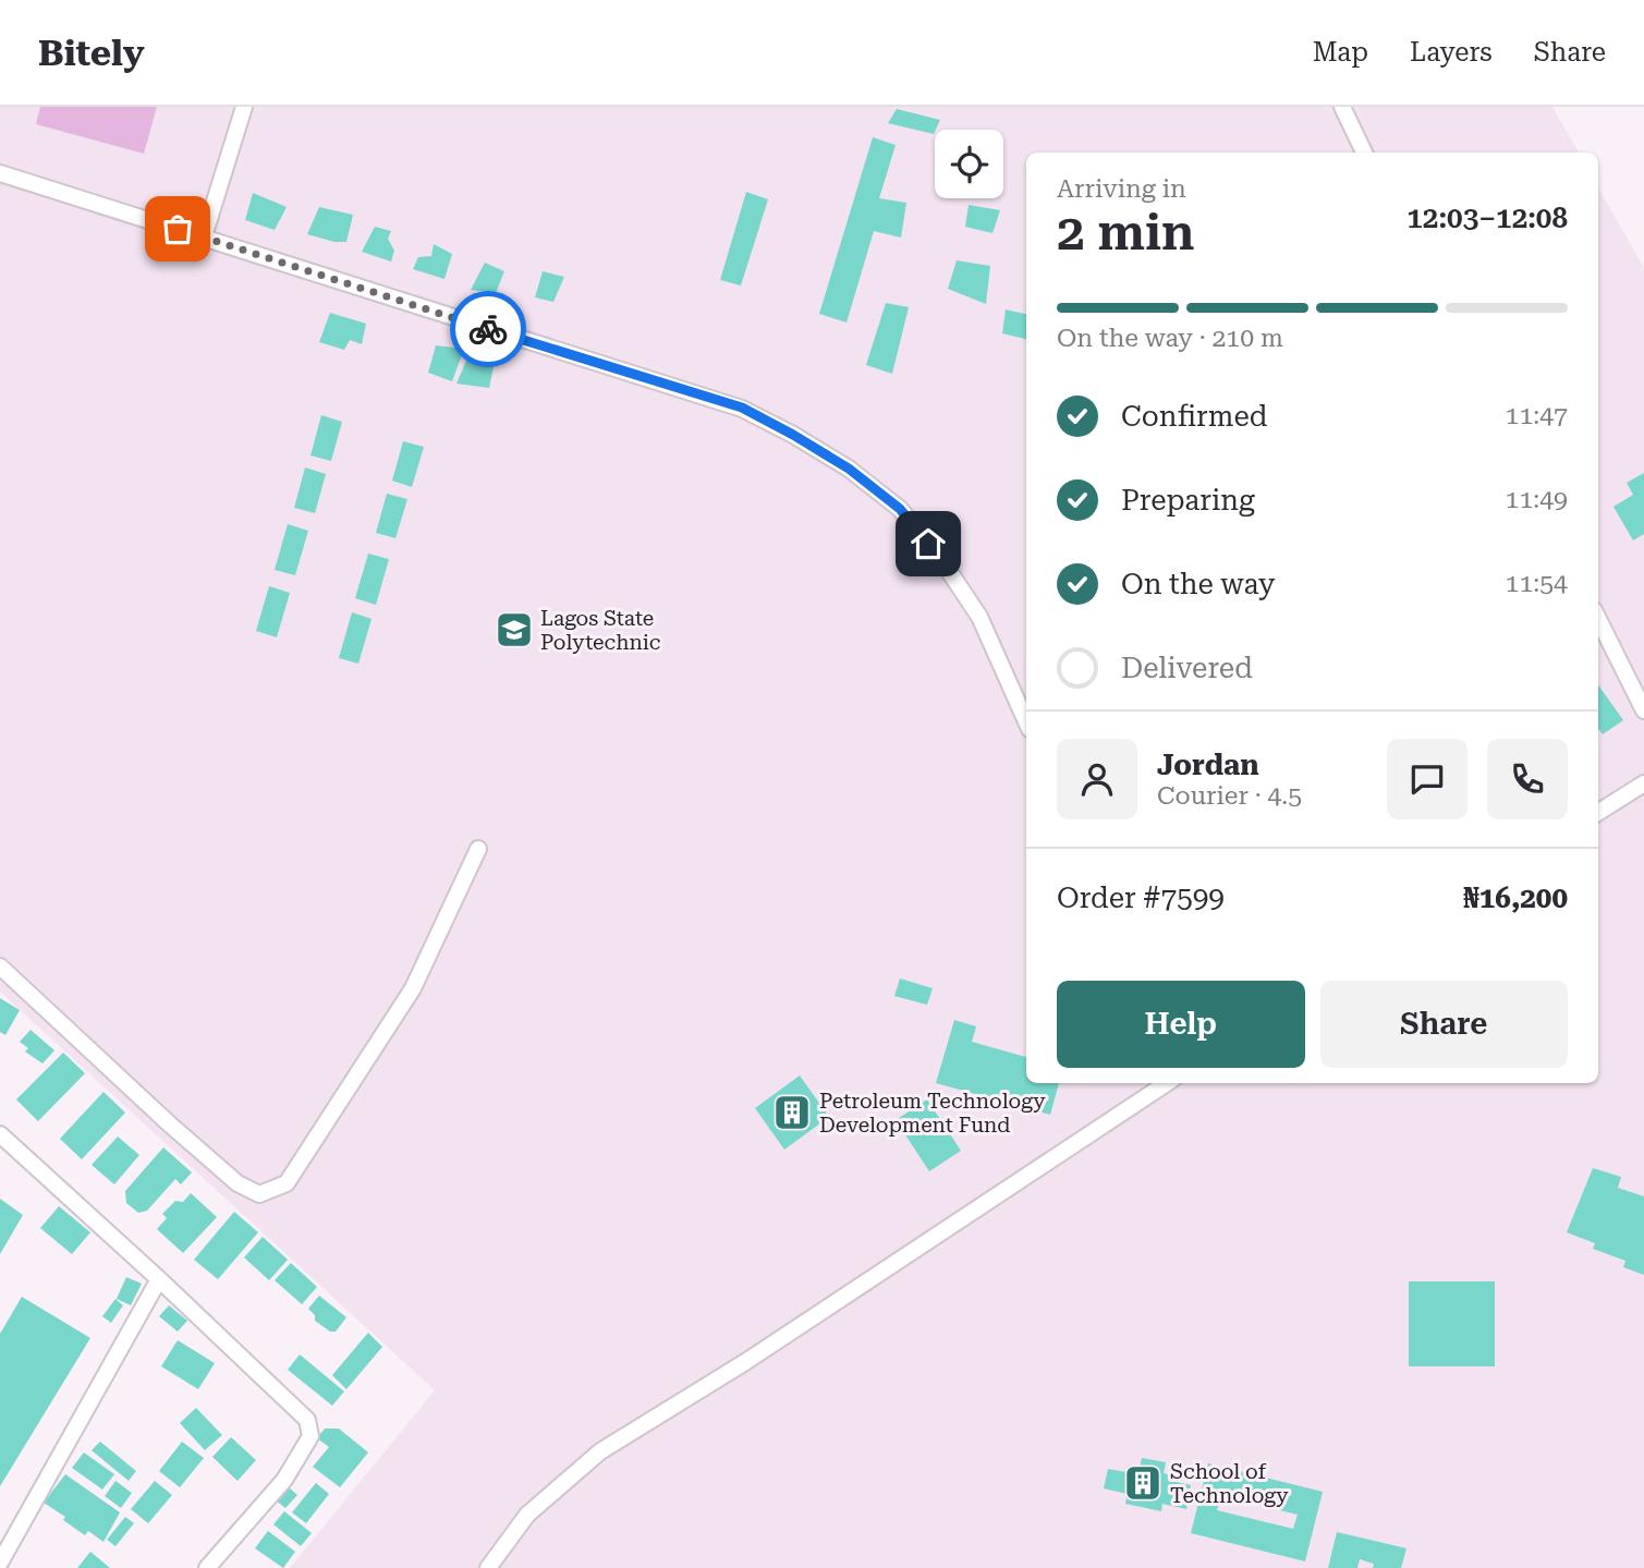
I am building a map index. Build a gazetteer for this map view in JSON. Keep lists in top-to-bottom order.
{
  "places": {
    "school or university": ["Lagos State Polytechnic"],
    "building": ["Petroleum Technology Development Fund", "School of Technology"]
  },
  "page": {
    "header": "Bitely",
    "nav": ["Map", "Layers", "Share"],
    "heading": ["2 min", "Arriving in", "12:03–12:08"],
    "panel": [
      "Jordan",
      "Courier · 4.5",
      "Order #7599",
      "₦16,200"
    ],
    "bar": "On the way · 210 m",
    "list": [
      ["Confirmed", "11:47"],
      ["Preparing", "11:49"],
      ["On the way", "11:54"],
      "Delivered"
    ],
    "buttons": ["Help", "Share"]
  }
}
